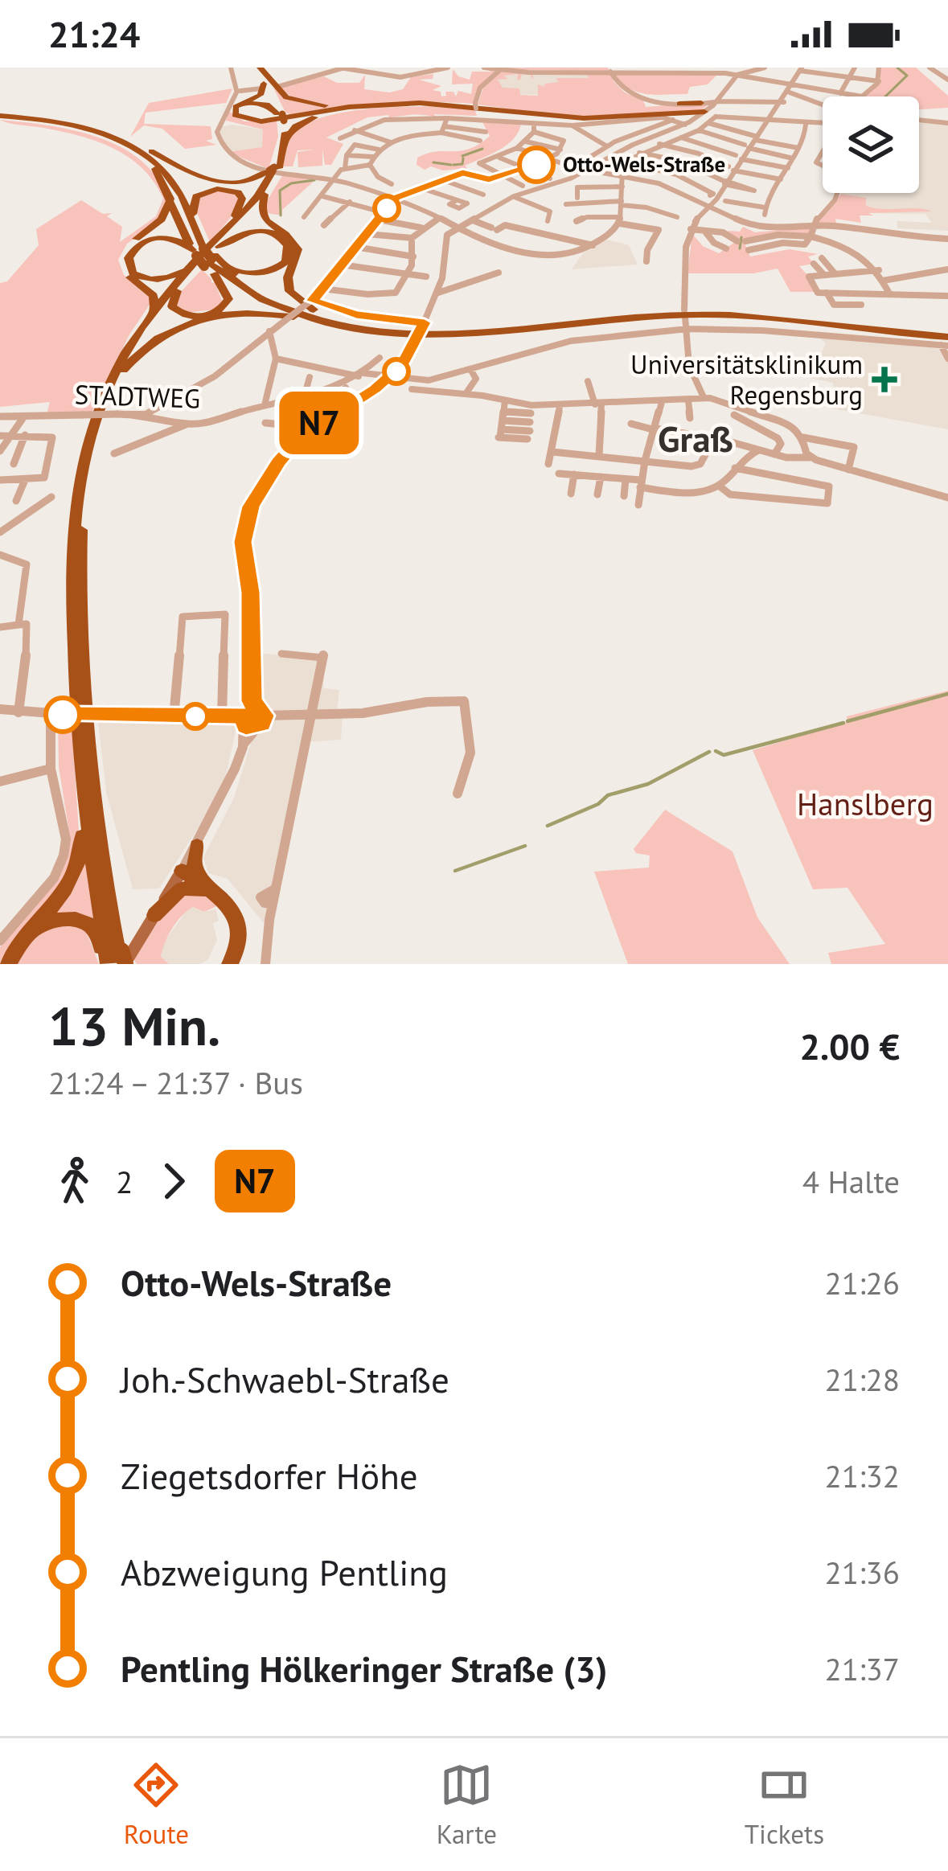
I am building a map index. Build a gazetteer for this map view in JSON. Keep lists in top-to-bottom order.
{
  "streets": {
    "street": ["STADTWEG"]
  },
  "districts": ["Graß"],
  "parks": ["Hanslberg"],
  "places": {
    "other": ["Otto-Wels-Straße"],
    "health": ["Universitätsklinikum Regensburg"]
  },
  "lines": ["bus line N7"],
  "page": {
    "status": "21:24",
    "on_map": "N7",
    "heading": ["13 Min.", "21:24 – 21:37 · Bus", "2.00 €"],
    "legs": ["2", "N7", "4 Halte"],
    "list": [
      {
        "name": "Otto-Wels-Straße",
        "value": "21:26"
      },
      {
        "name": "Joh.-Schwaebl-Straße",
        "value": "21:28"
      },
      {
        "name": "Ziegetsdorfer Höhe",
        "value": "21:32"
      },
      {
        "name": "Abzweigung Pentling",
        "value": "21:36"
      },
      {
        "name": "Pentling Hölkeringer Straße (3)",
        "value": "21:37"
      }
    ],
    "tabs": ["Route", "Karte", "Tickets"]
  }
}
